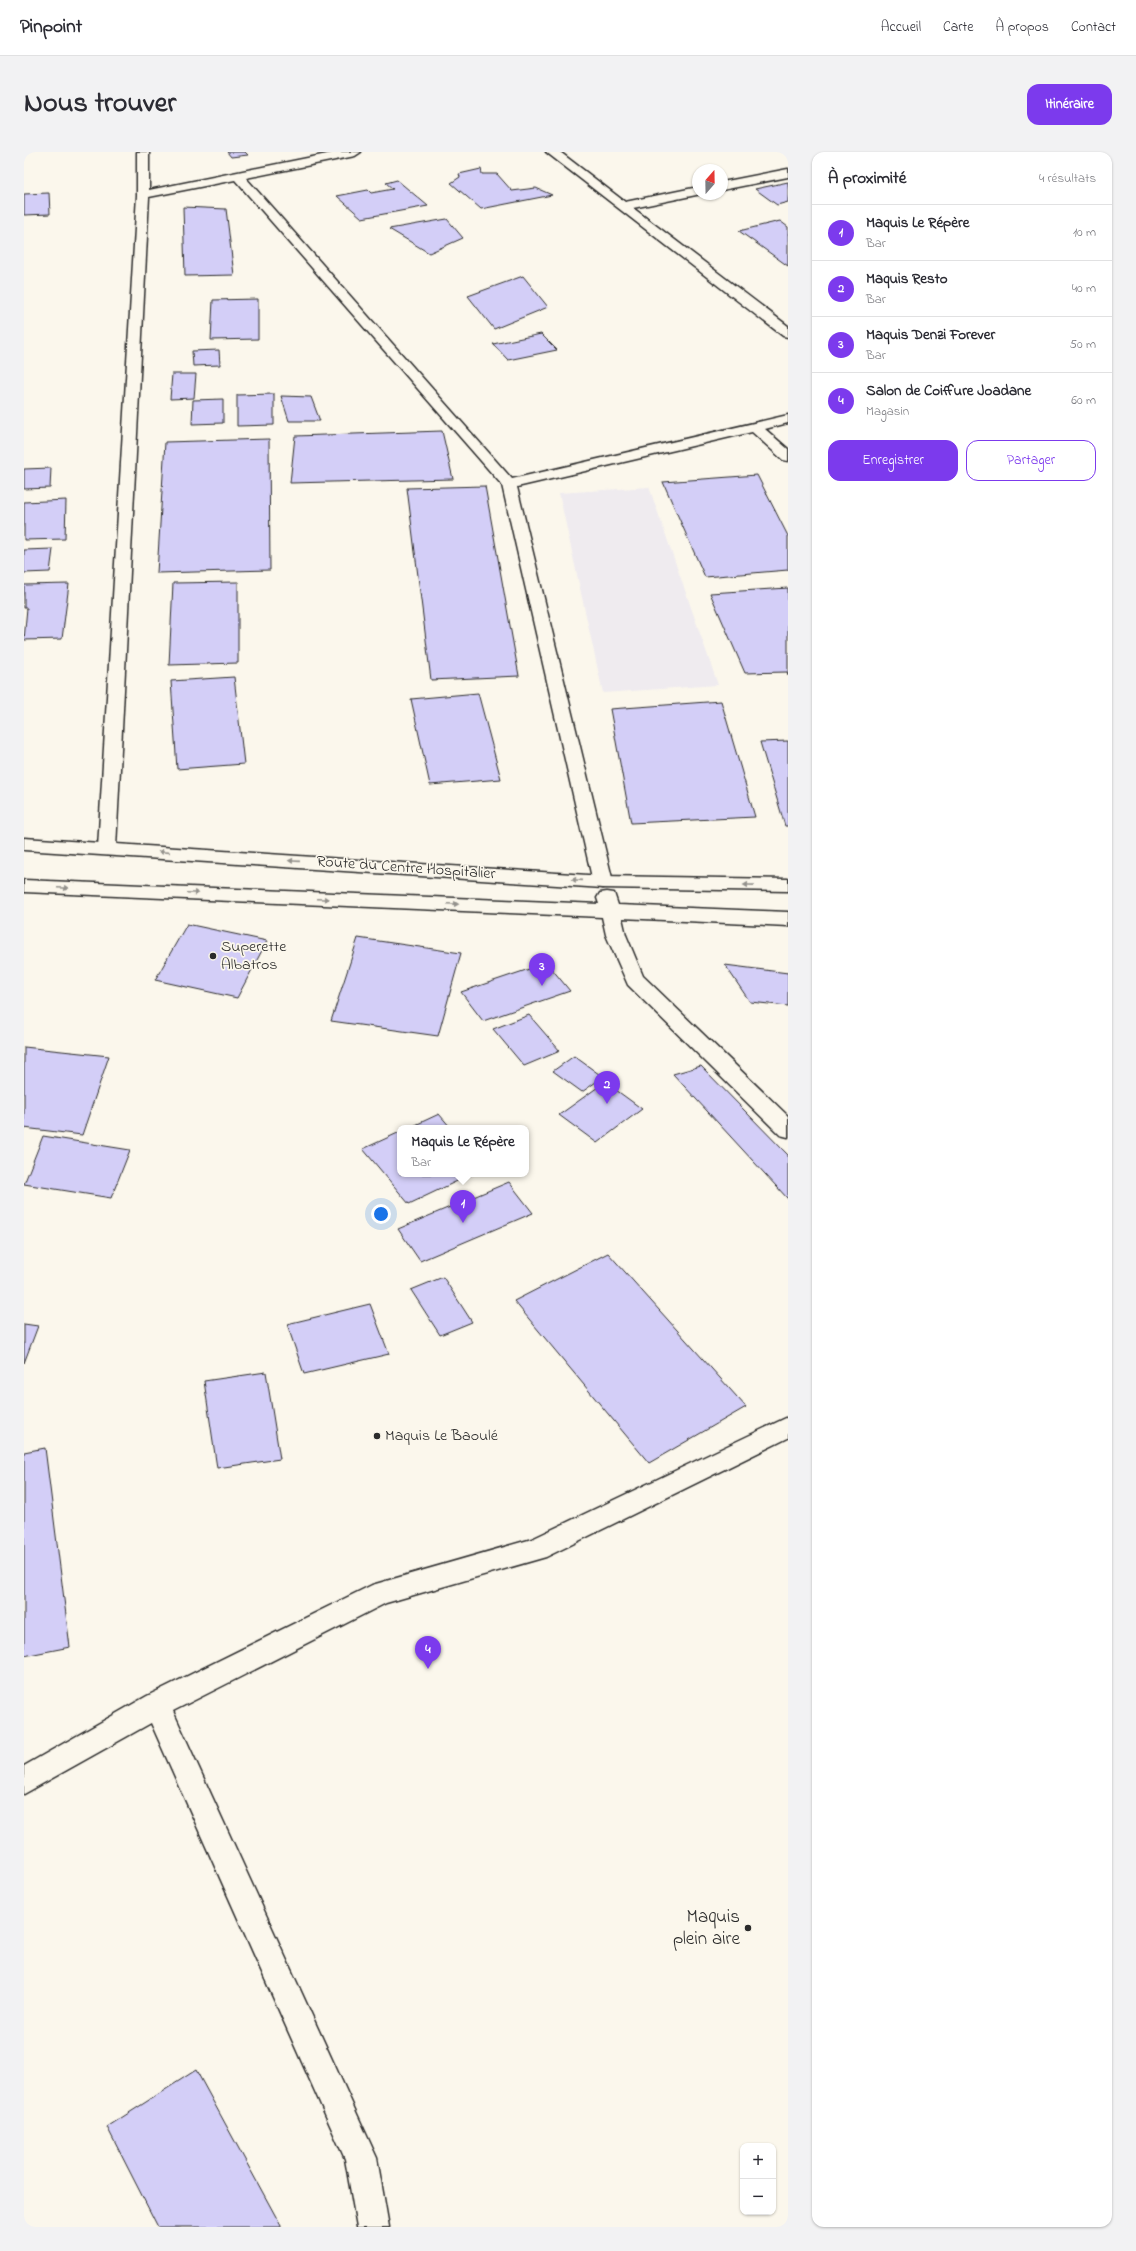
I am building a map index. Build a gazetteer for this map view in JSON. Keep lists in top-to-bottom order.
{
  "streets": {
    "street": ["Route du Centre Hospitalier"]
  },
  "places": ["Superette Albatros", "Maquis Le Baoulé", "Maquis plein aire"],
  "north": "top",
  "page": {
    "header": "Pinpoint",
    "nav": [
      "Accueil",
      "Carte",
      "À propos",
      "Contact"
    ],
    "title": "Nous trouver",
    "buttons": [
      "Itinéraire",
      ["Enregistrer", "Partager"]
    ],
    "heading": ["À proximité", "4 résultats"],
    "list": [
      {
        "mark": "1",
        "name": "Maquis Le Répère",
        "note": "Bar",
        "value": "10 m"
      },
      {
        "mark": "2",
        "name": "Maquis Resto",
        "note": "Bar",
        "value": "40 m"
      },
      {
        "mark": "3",
        "name": "Maquis Denzi Forever",
        "note": "Bar",
        "value": "50 m"
      },
      {
        "mark": "4",
        "name": "Salon de Coiffure Joadane",
        "note": "Magasin",
        "value": "60 m"
      }
    ],
    "pins": [
      "3",
      "2",
      "1",
      "4"
    ],
    "popup": ["Maquis Le Répère", "Bar"],
    "map_buttons": ["+", "−"]
  }
}
